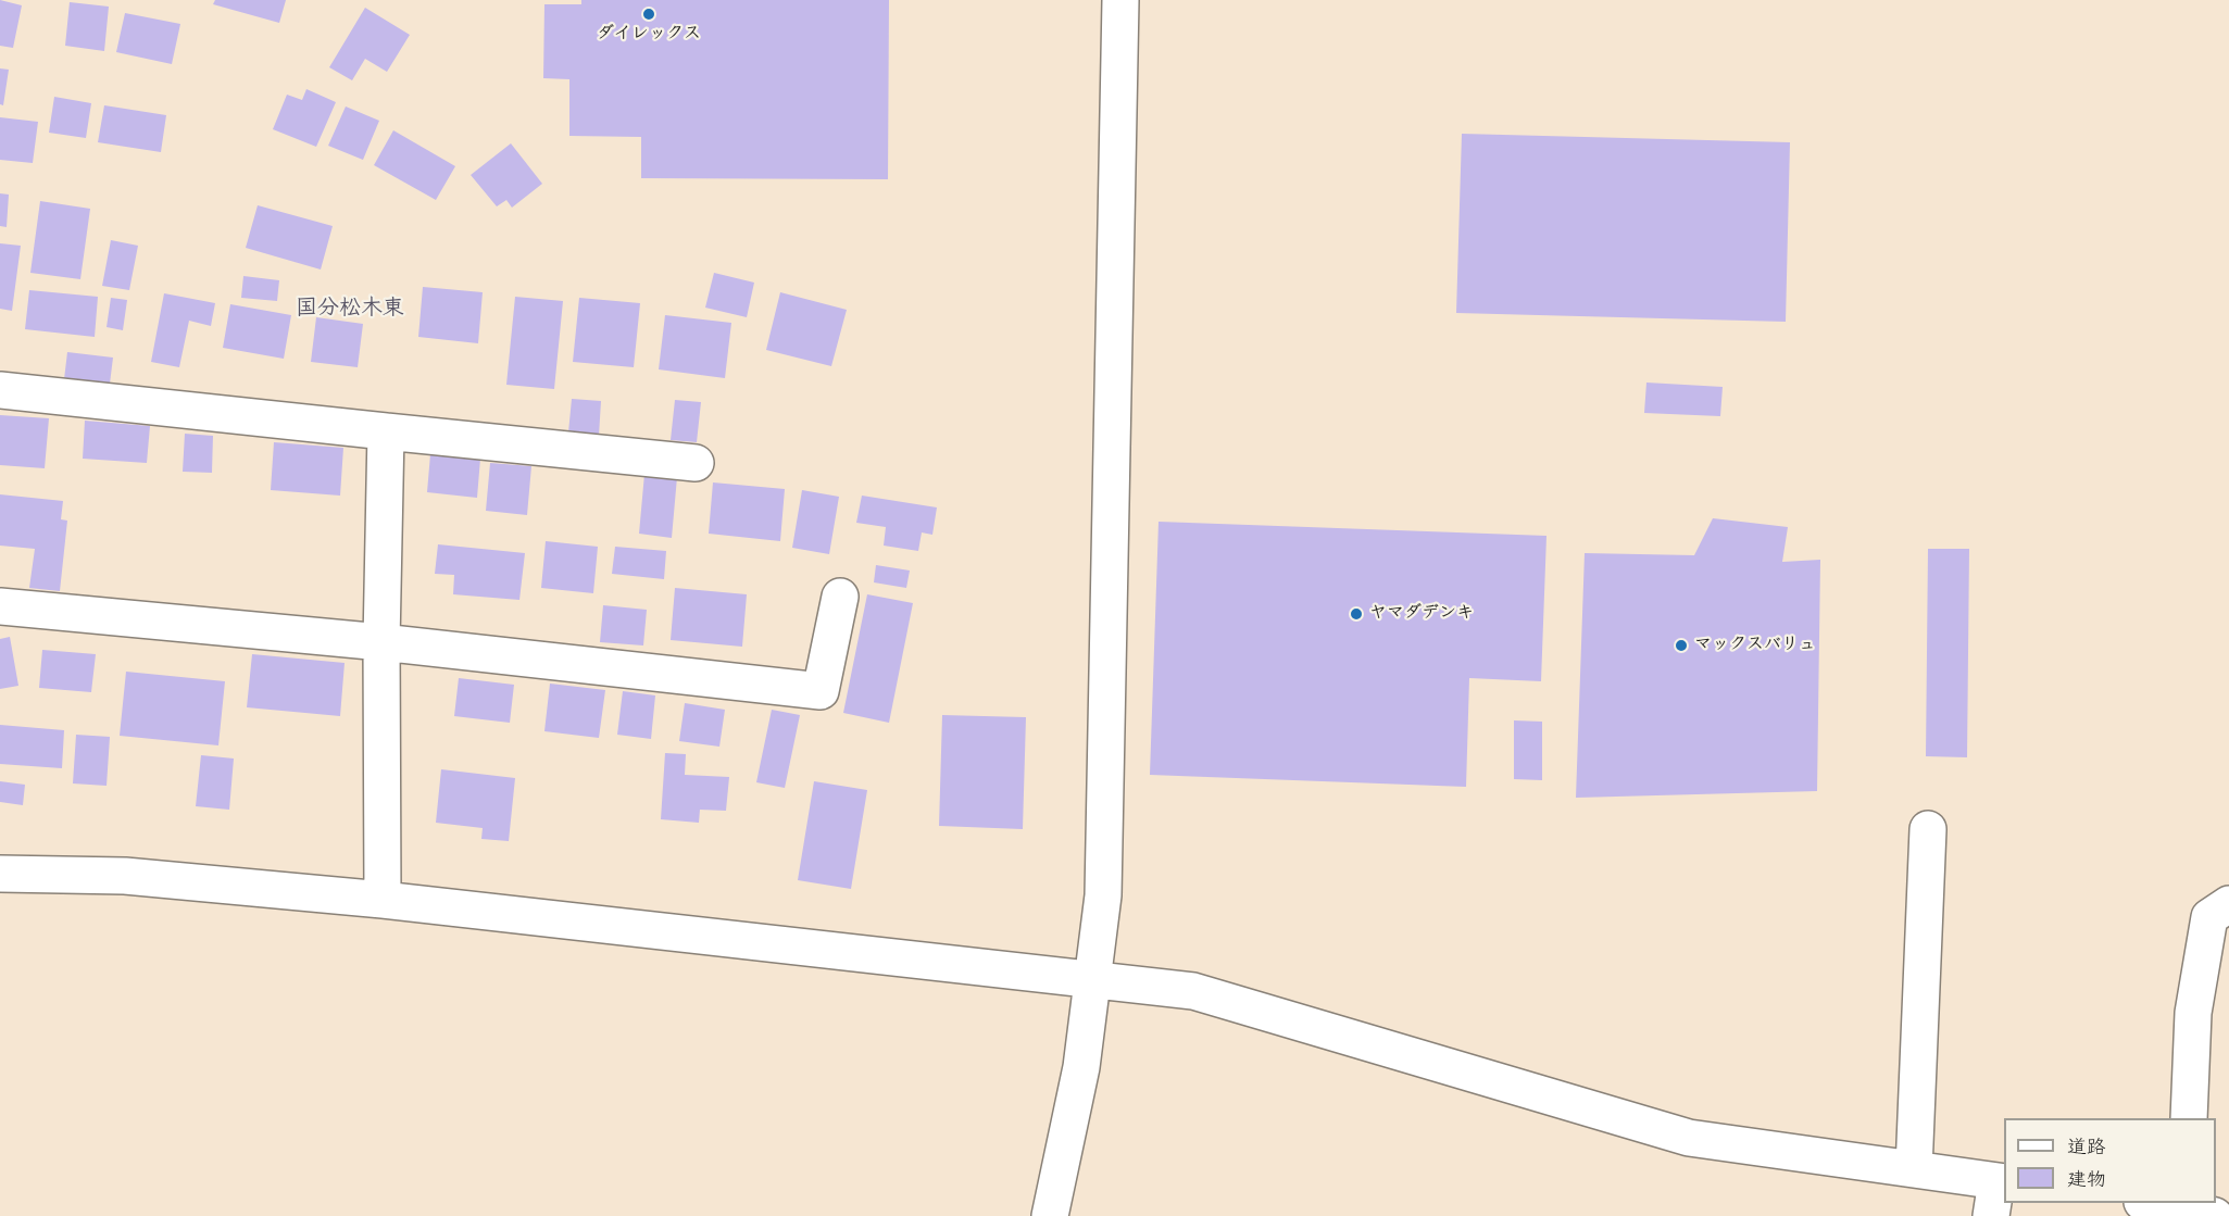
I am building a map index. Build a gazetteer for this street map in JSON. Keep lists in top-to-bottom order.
{
  "districts": ["国分松木東"],
  "places": ["ダイレックス", "ヤマダデンキ", "マックスバリュ"],
  "legend": ["道路", "建物"]
}
